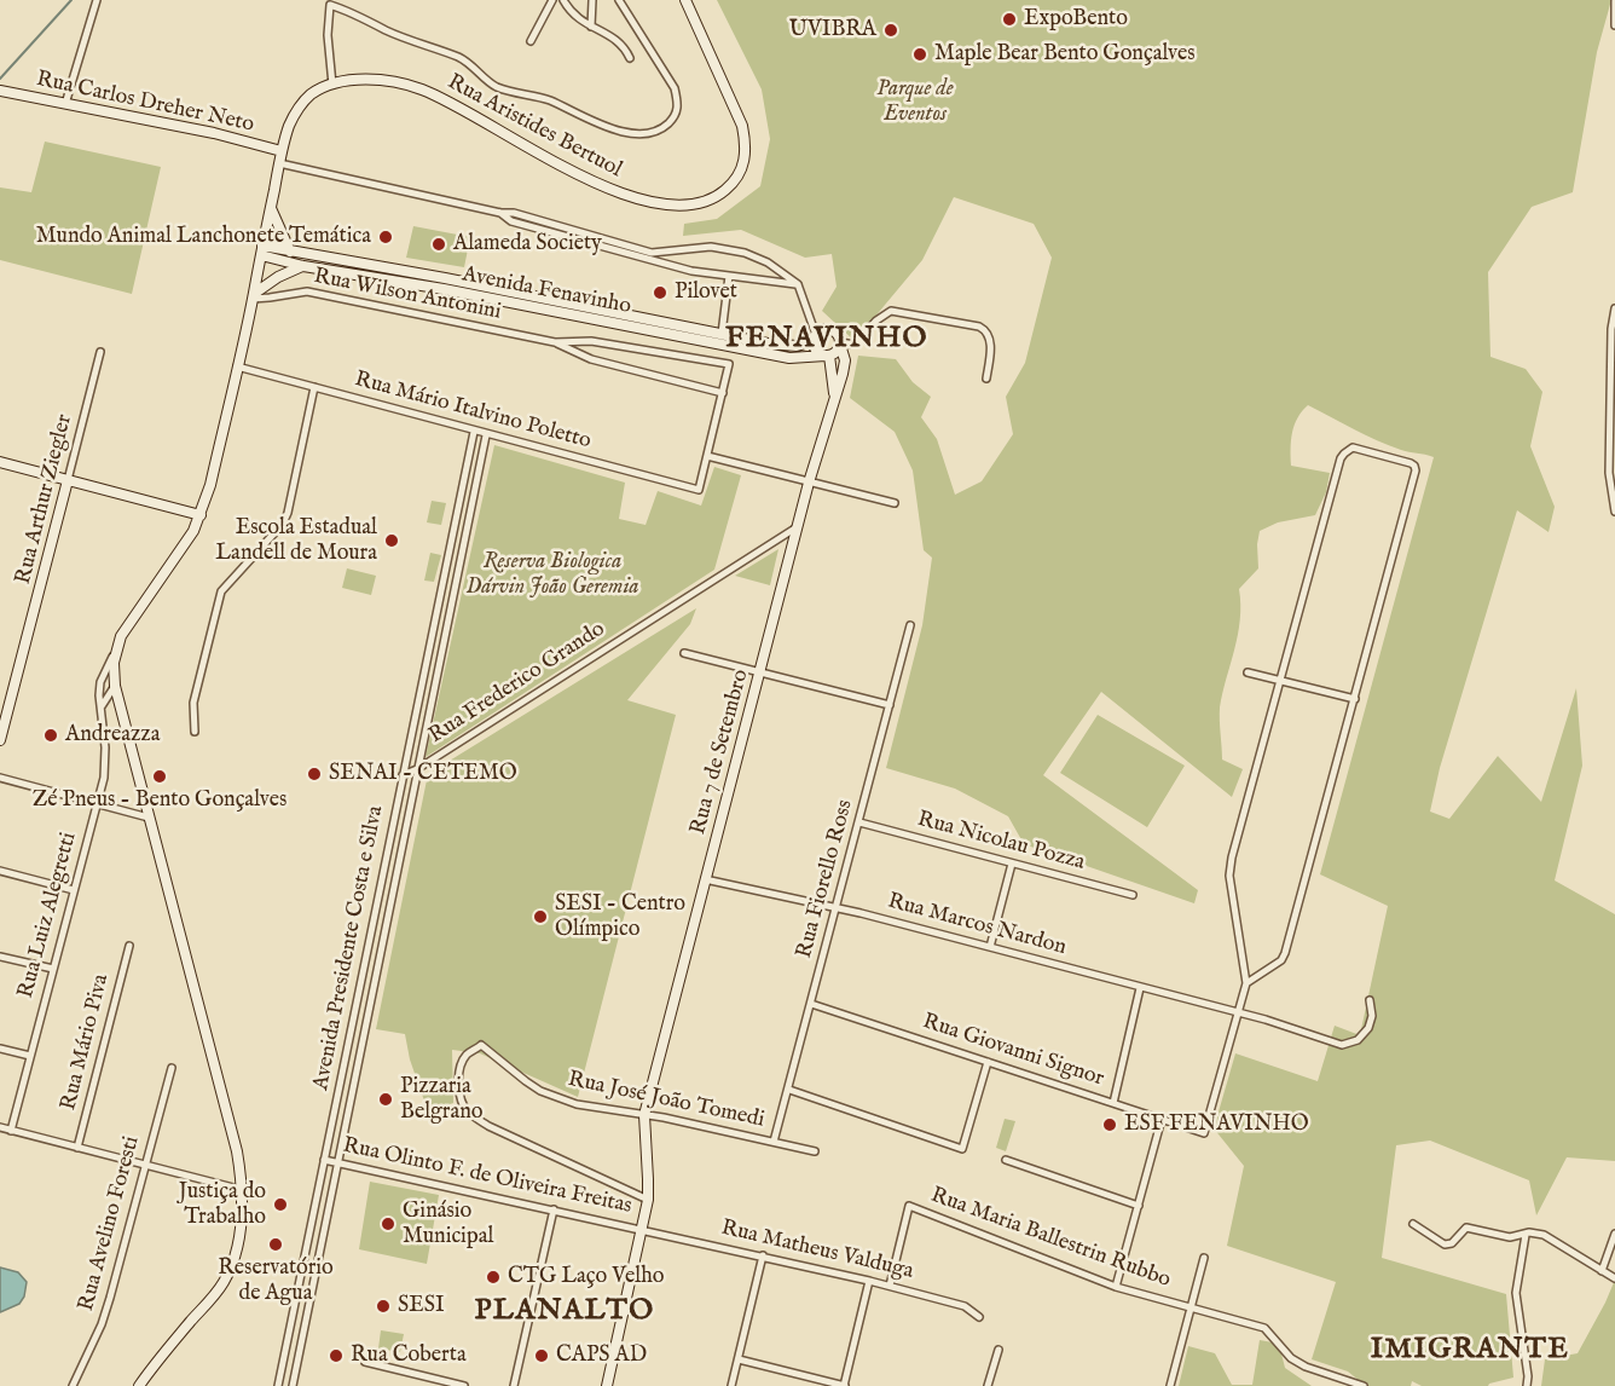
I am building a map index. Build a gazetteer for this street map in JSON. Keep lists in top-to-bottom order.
{
  "streets": {
    "street": [
      "Rua Carlos Dreher Neto",
      "Rua Aristides Bertuol",
      "Avenida Fenavinho",
      "Rua Wilson Antonini",
      "Rua Mário Italvino Poletto",
      "Rua Arthur Ziegler",
      "Rua Frederico Grando",
      "Rua 7 de Setembro",
      "Rua Nicolau Pozza",
      "Rua Fiorello Ross",
      "Rua Luiz Alegretti",
      "Rua Marcos Nardon",
      "Avenida Presidente Costa e Silva",
      "Rua Mário Piva",
      "Rua Giovanni Signor",
      "Rua José João Tomedi",
      "Rua Olinto F. de Oliveira Freitas",
      "Rua Avelino Foresti",
      "Rua Maria Ballestrin Rubbo",
      "Rua Matheus Valduga"
    ]
  },
  "crossings": [
    ["Rua Carlos Dreher Neto", "Rua Aristides Bertuol"],
    ["Rua Aristides Bertuol", "Avenida Fenavinho"],
    ["Rua Aristides Bertuol", "Rua Wilson Antonini"],
    ["Rua Aristides Bertuol", "Rua Mário Italvino Poletto"],
    ["Rua Aristides Bertuol", "Rua Luiz Alegretti"],
    ["Avenida Fenavinho", "Rua 7 de Setembro"],
    ["Rua Mário Italvino Poletto", "Avenida Presidente Costa e Silva"],
    ["Rua Frederico Grando", "Rua 7 de Setembro"],
    ["Rua Frederico Grando", "Avenida Presidente Costa e Silva"],
    ["Rua 7 de Setembro", "Rua Marcos Nardon"],
    ["Rua 7 de Setembro", "Rua José João Tomedi"],
    ["Rua 7 de Setembro", "Rua Olinto F. de Oliveira Freitas"],
    ["Rua 7 de Setembro", "Rua Matheus Valduga"],
    ["Rua Nicolau Pozza", "Rua Fiorello Ross"],
    ["Rua Fiorello Ross", "Rua Marcos Nardon"],
    ["Rua Fiorello Ross", "Rua Giovanni Signor"],
    ["Rua Fiorello Ross", "Rua José João Tomedi"],
    ["Rua Marcos Nardon", "Rua Giovanni Signor"],
    ["Avenida Presidente Costa e Silva", "Rua Olinto F. de Oliveira Freitas"],
    ["Rua Olinto F. de Oliveira Freitas", "Rua Matheus Valduga"],
    ["Rua Maria Ballestrin Rubbo", "Rua Matheus Valduga"]
  ],
  "districts": ["FENAVINHO", "PLANALTO", "IMIGRANTE"],
  "parks": ["Parque de Eventos", "Reserva Biologica Dárvin João Geremia"],
  "places": [
    "ExpoBento",
    "UVIBRA",
    "Maple Bear Bento Gonçalves",
    "Mundo Animal Lanchonete Temática",
    "Alameda Society",
    "Pilovet",
    "Escola Estadual Landell de Moura",
    "Andreazza",
    "SENAI - CETEMO",
    "Zé Pneus - Bento Gonçalves",
    "SESI - Centro Olímpico",
    "Pizzaria Belgrano",
    "ESF FENAVINHO",
    "Justiça do Trabalho",
    "Ginásio Municipal",
    "Reservatório de Agua",
    "CTG Laço Velho",
    "SESI",
    "Rua Coberta",
    "CAPS AD"
  ]
}
